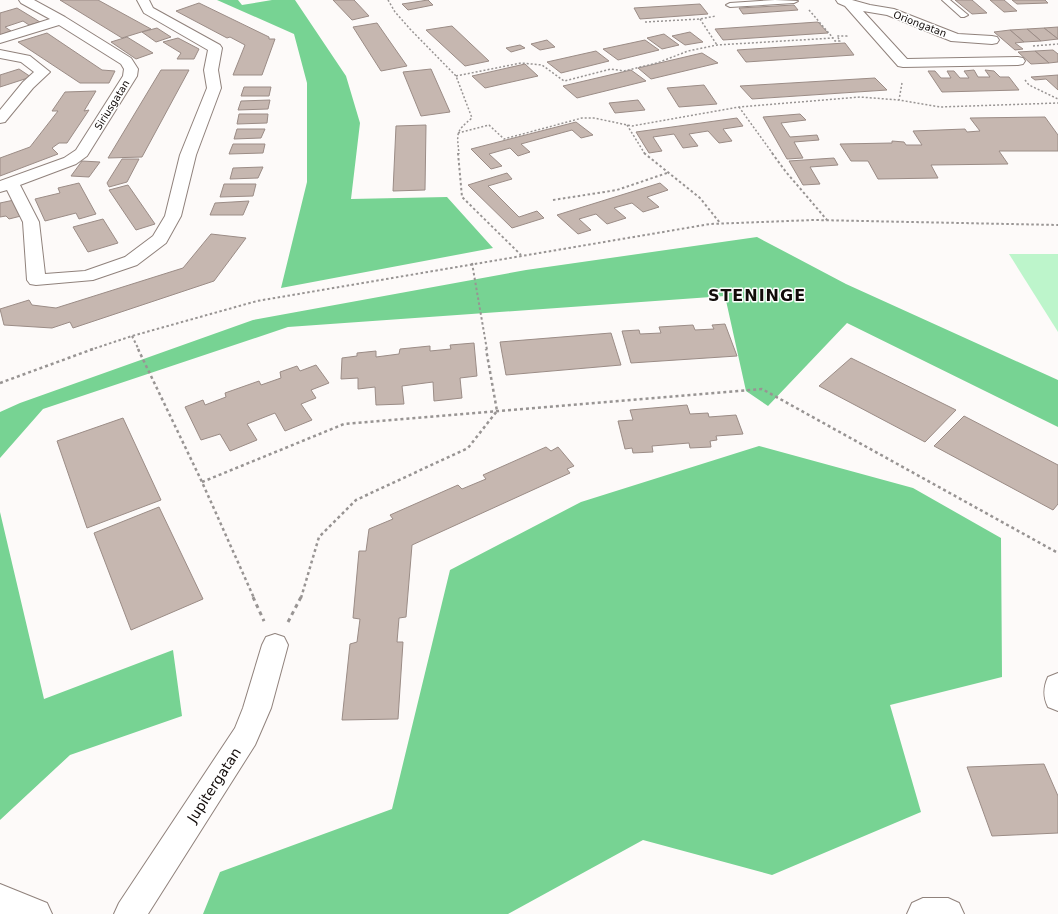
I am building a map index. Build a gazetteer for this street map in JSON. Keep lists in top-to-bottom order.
{
  "streets": {
    "street": ["Oriongatan", "Siriusgatan", "Jupitergatan"]
  },
  "districts": ["STENINGE"]
}
